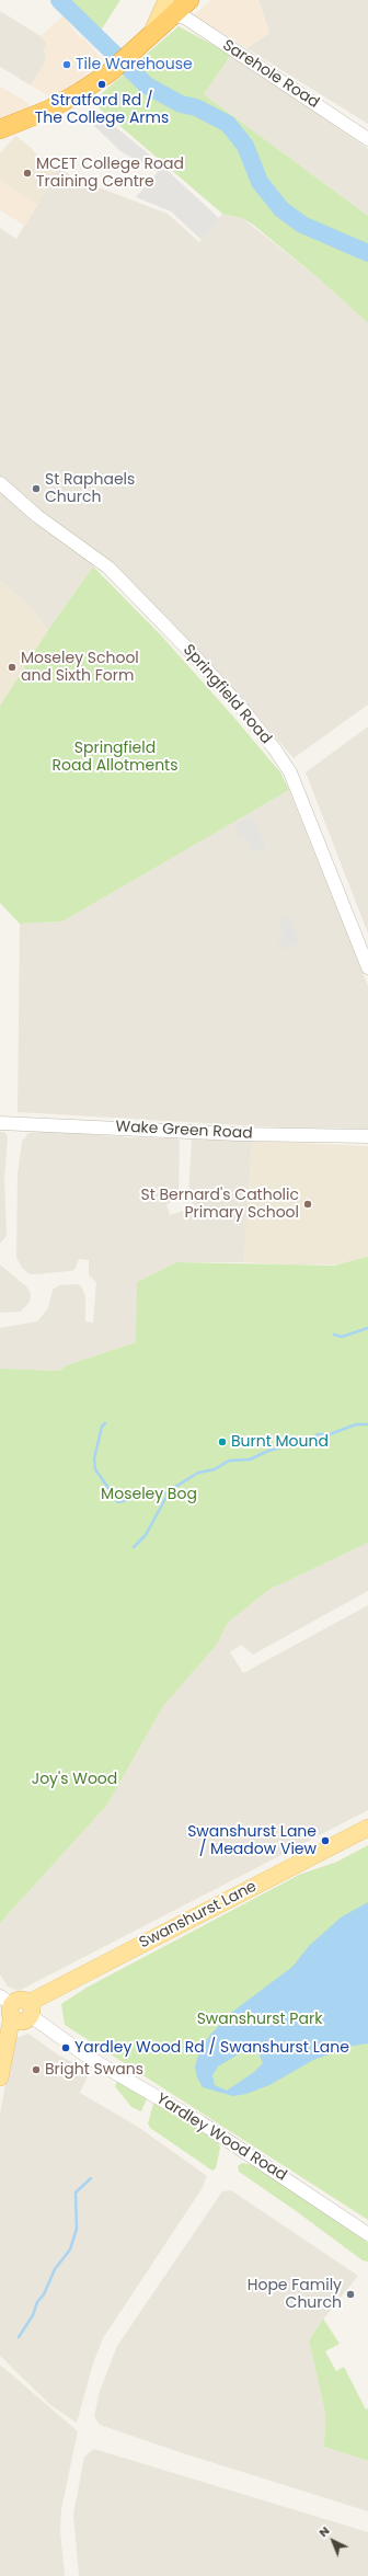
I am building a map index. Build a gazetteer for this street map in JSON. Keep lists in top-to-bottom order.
{
  "streets": {
    "main road": ["Swanshurst Lane"],
    "street": [
      "Sarehole Road",
      "Springfield Road",
      "Wake Green Road",
      "Yardley Wood Road"
    ]
  },
  "crossings": [
    ["Swanshurst Lane", "Yardley Wood Road"]
  ],
  "parks": [
    "Springfield Road Allotments",
    "Moseley Bog",
    "Joy's Wood",
    "Swanshurst Park"
  ],
  "places": [
    "Tile Warehouse",
    "Stratford Rd / The College Arms",
    "MCET College Road Training Centre",
    "St Raphaels Church",
    "Moseley School and Sixth Form",
    "St Bernard's Catholic Primary School",
    "Burnt Mound",
    "Swanshurst Lane / Meadow View",
    "Yardley Wood Rd / Swanshurst Lane",
    "Bright Swans",
    "Hope Family Church"
  ],
  "north": "top left"
}
